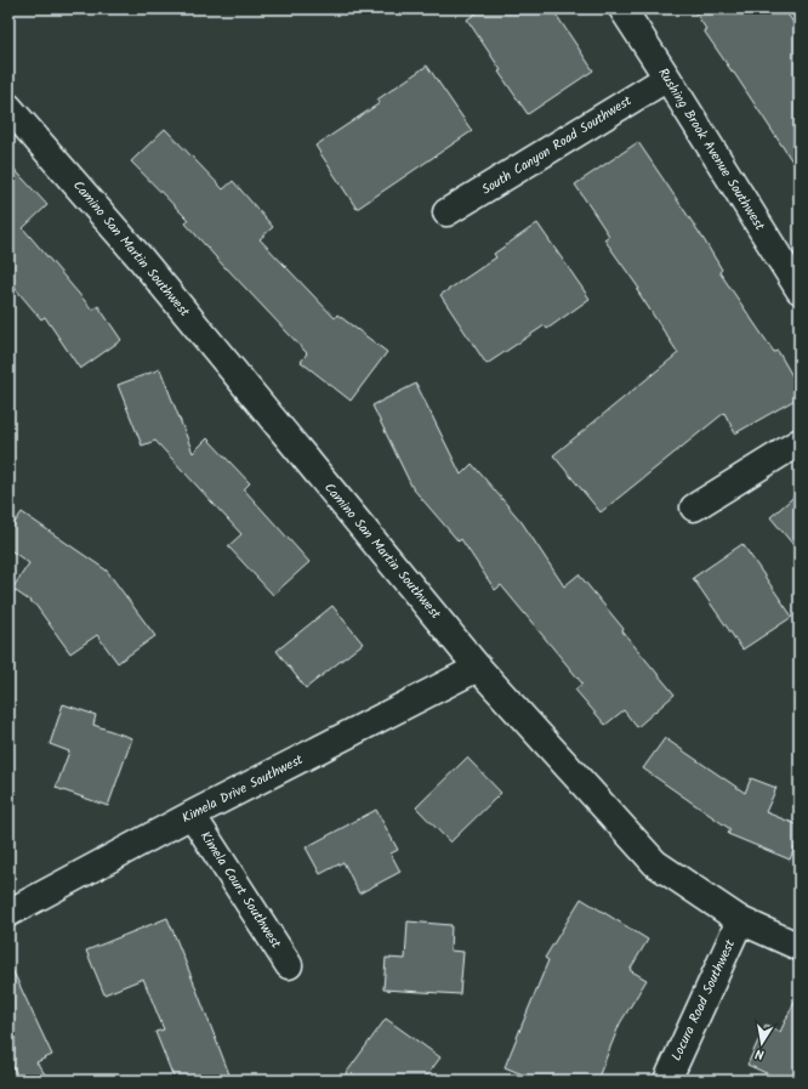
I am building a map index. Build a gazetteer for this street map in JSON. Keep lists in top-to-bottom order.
{
  "streets": {
    "street": [
      "South Canyon Road Southwest",
      "Rushing Brook Avenue Southwest",
      "Camino San Martin Southwest",
      "Kimela Drive Southwest",
      "Kimela Court Southwest",
      "Locura Road Southwest"
    ]
  },
  "crossings": [
    ["South Canyon Road Southwest", "Rushing Brook Avenue Southwest"],
    ["Camino San Martin Southwest", "Kimela Drive Southwest"],
    ["Camino San Martin Southwest", "Locura Road Southwest"],
    ["Kimela Drive Southwest", "Kimela Court Southwest"]
  ],
  "north": "bottom"
}
